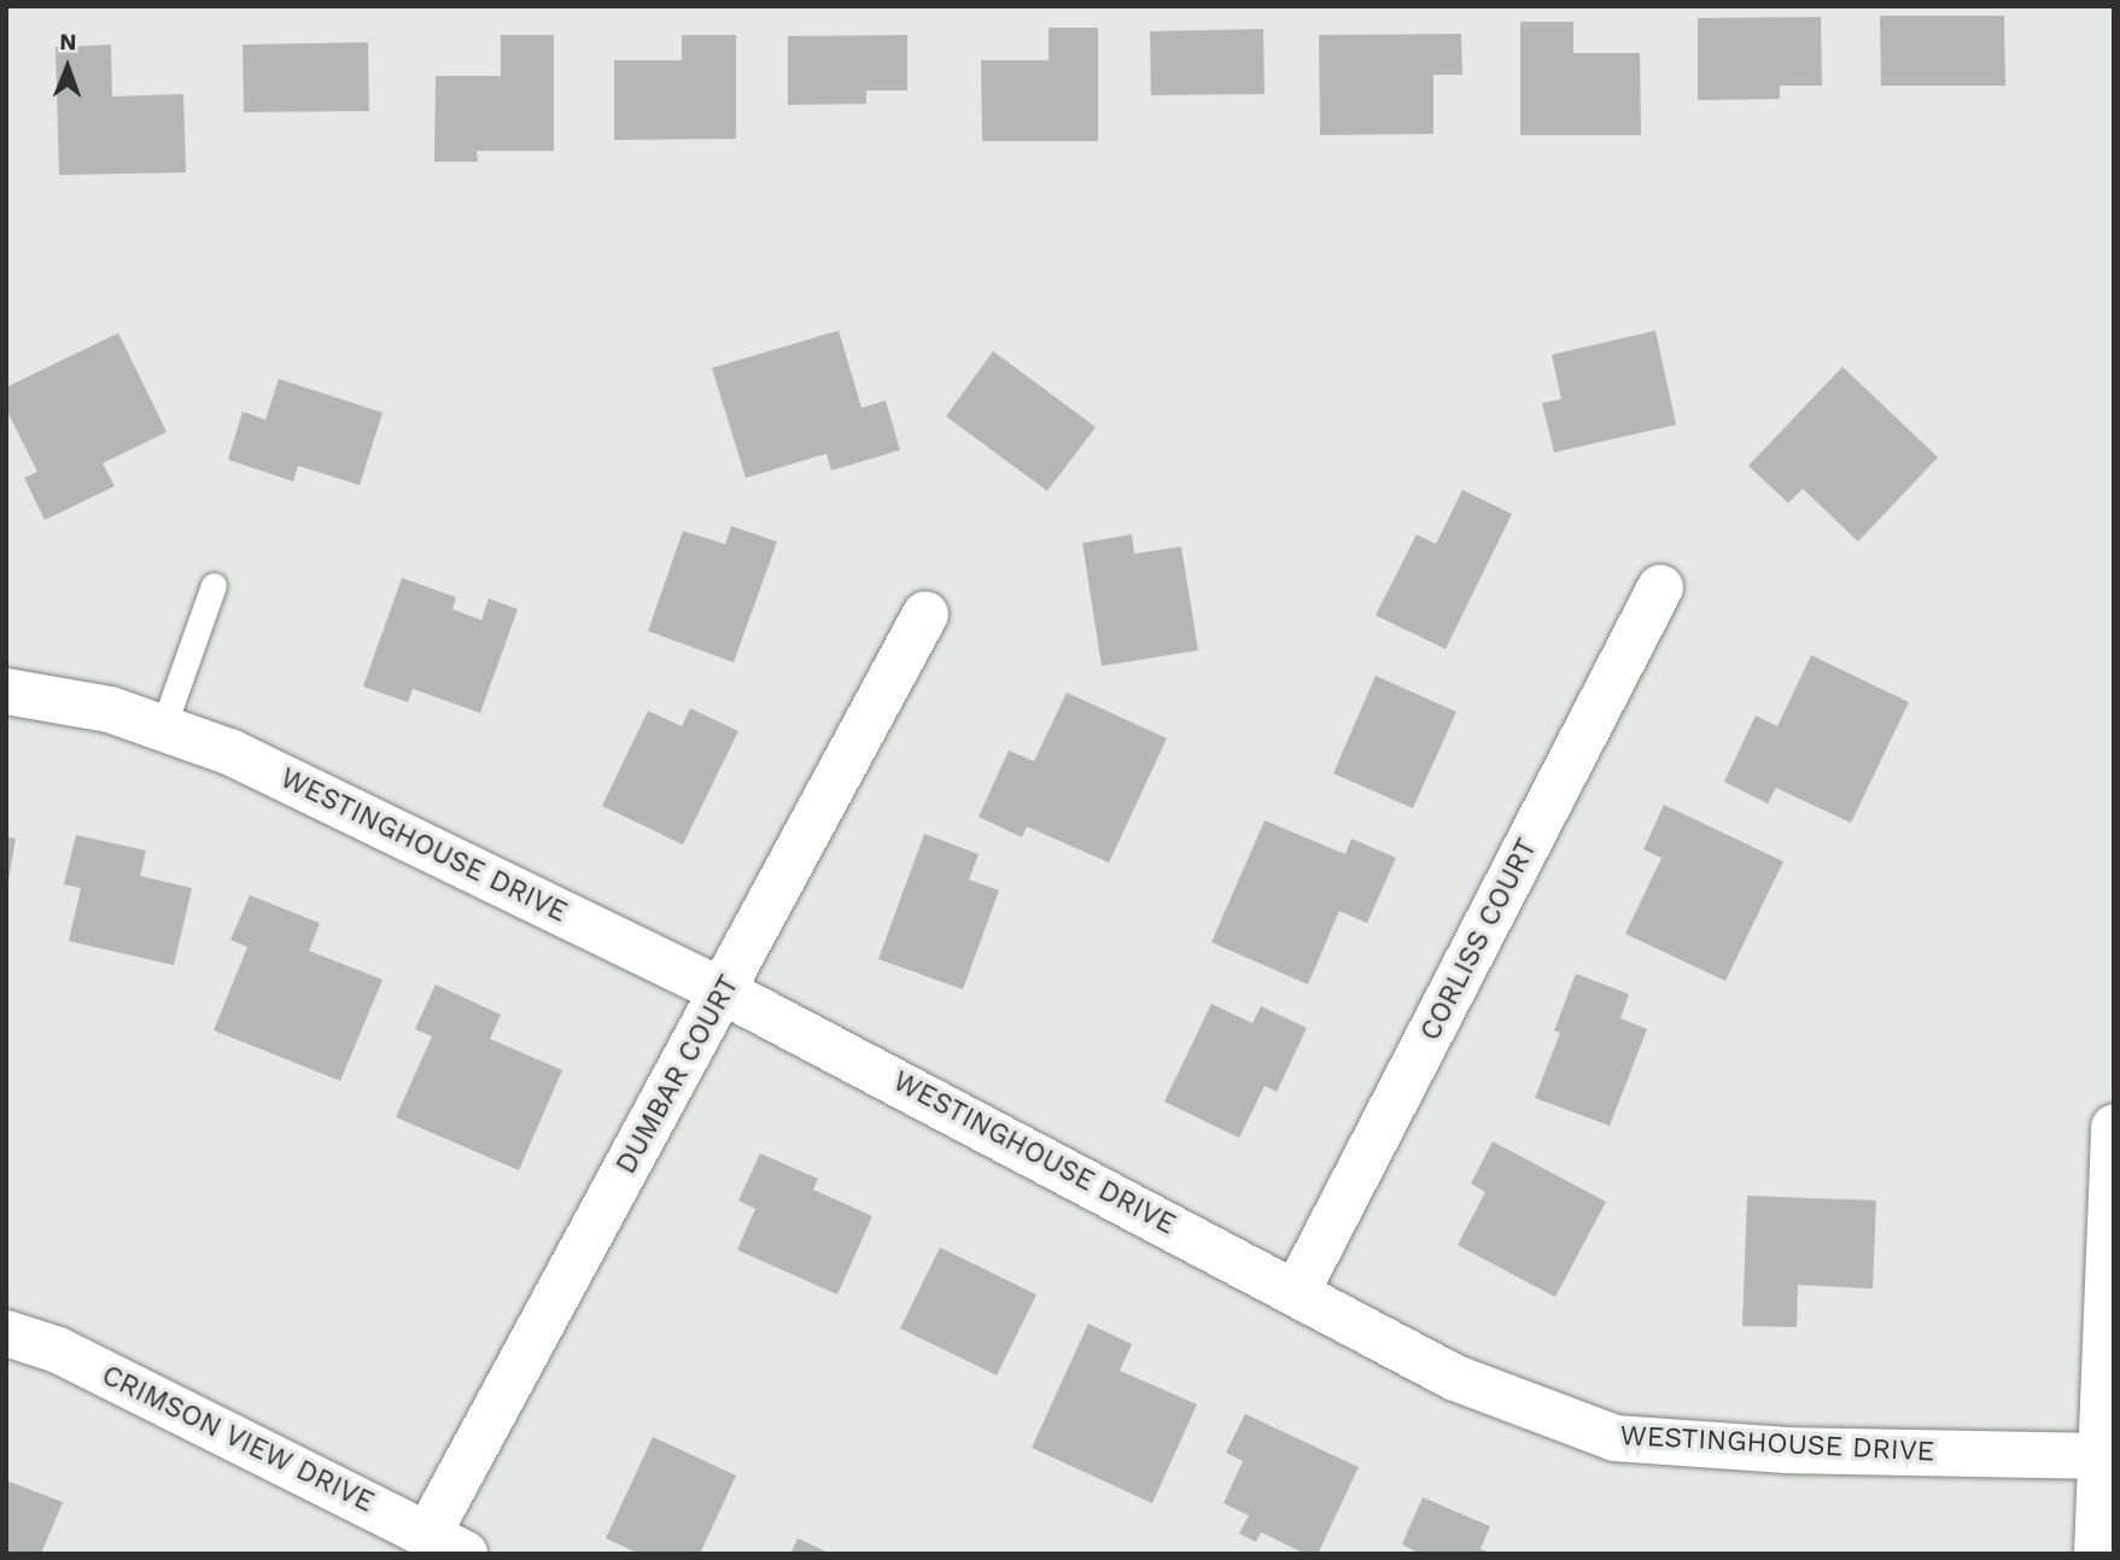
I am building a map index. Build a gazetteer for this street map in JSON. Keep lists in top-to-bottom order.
{
  "streets": {
    "street": [
      "WESTINGHOUSE DRIVE",
      "CORLISS COURT",
      "DUMBAR COURT",
      "CRIMSON VIEW DRIVE"
    ]
  },
  "crossings": [
    ["WESTINGHOUSE DRIVE", "CORLISS COURT"],
    ["WESTINGHOUSE DRIVE", "DUMBAR COURT"],
    ["DUMBAR COURT", "CRIMSON VIEW DRIVE"]
  ],
  "north": "top"
}
